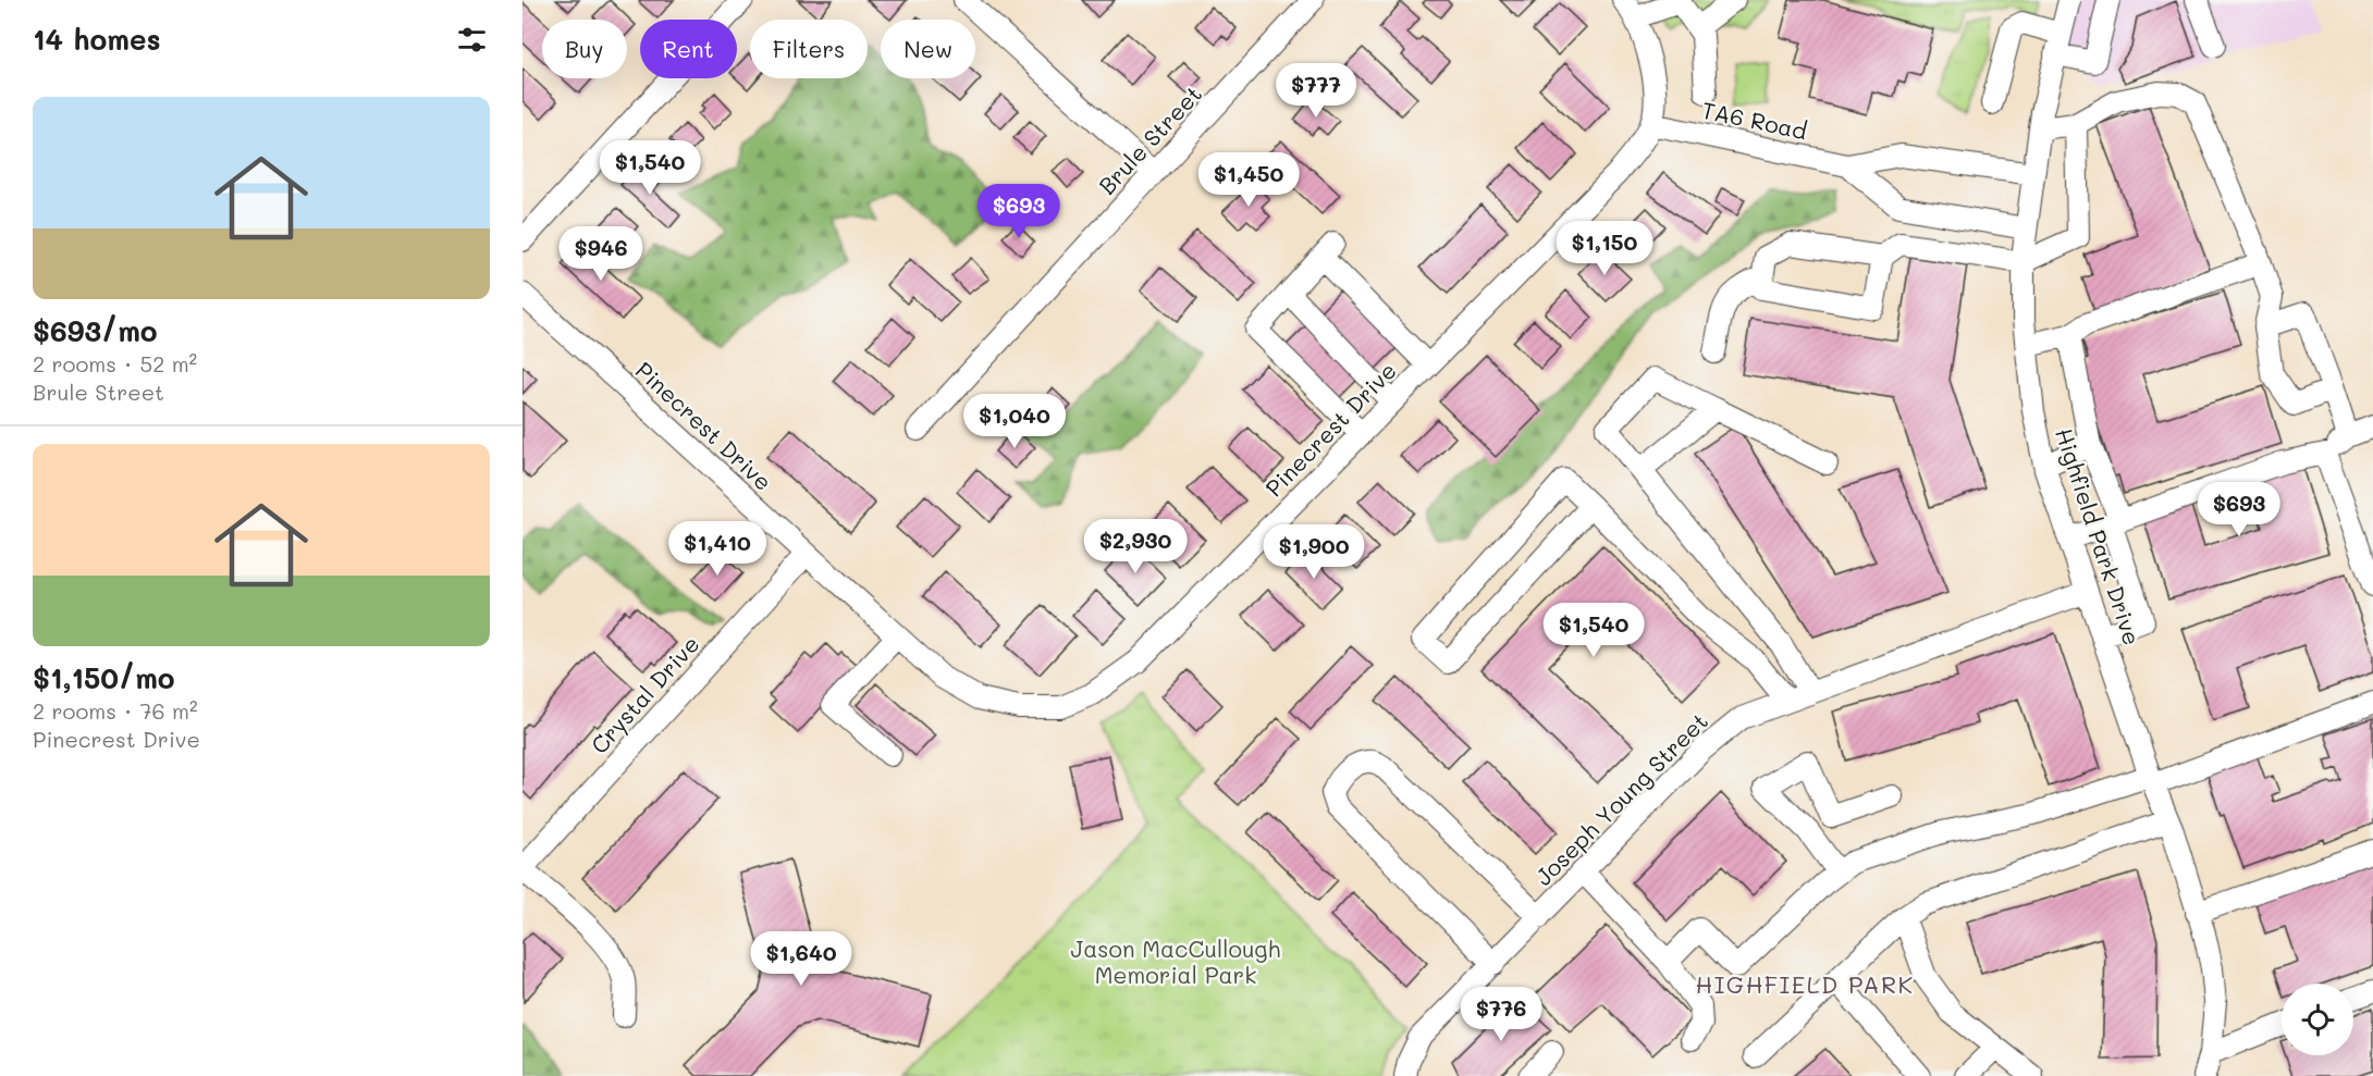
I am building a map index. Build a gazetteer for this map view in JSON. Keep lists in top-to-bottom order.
{
  "streets": {
    "street": [
      "TA6 Road",
      "Brule Street",
      "Pinecrest Drive",
      "Highfield Park Drive",
      "Crystal Drive",
      "Joseph Young Street"
    ]
  },
  "crossings": [
    ["TA6 Road", "Pinecrest Drive"],
    ["TA6 Road", "Highfield Park Drive"],
    ["Pinecrest Drive", "Crystal Drive"],
    ["Highfield Park Drive", "Joseph Young Street"]
  ],
  "districts": ["HIGHFIELD PARK"],
  "parks": ["Jason MacCullough Memorial Park"],
  "page": {
    "heading": "14 homes",
    "chip": [
      "Buy",
      "Rent",
      "Filters",
      "New"
    ],
    "price": [
      "$777",
      "$1,540",
      "$1,450",
      "$693",
      "$1,150",
      "$946",
      "$1,040",
      "$693",
      "$2,930",
      "$1,410",
      "$1,900",
      "$1,540",
      "$1,640",
      "$776"
    ],
    "list": [
      {
        "name": "$693/mo",
        "note": "2 rooms · 52 m² · Brule Street"
      },
      {
        "name": "$1,150/mo",
        "note": "2 rooms · 76 m² · Pinecrest Drive"
      }
    ]
  }
}
